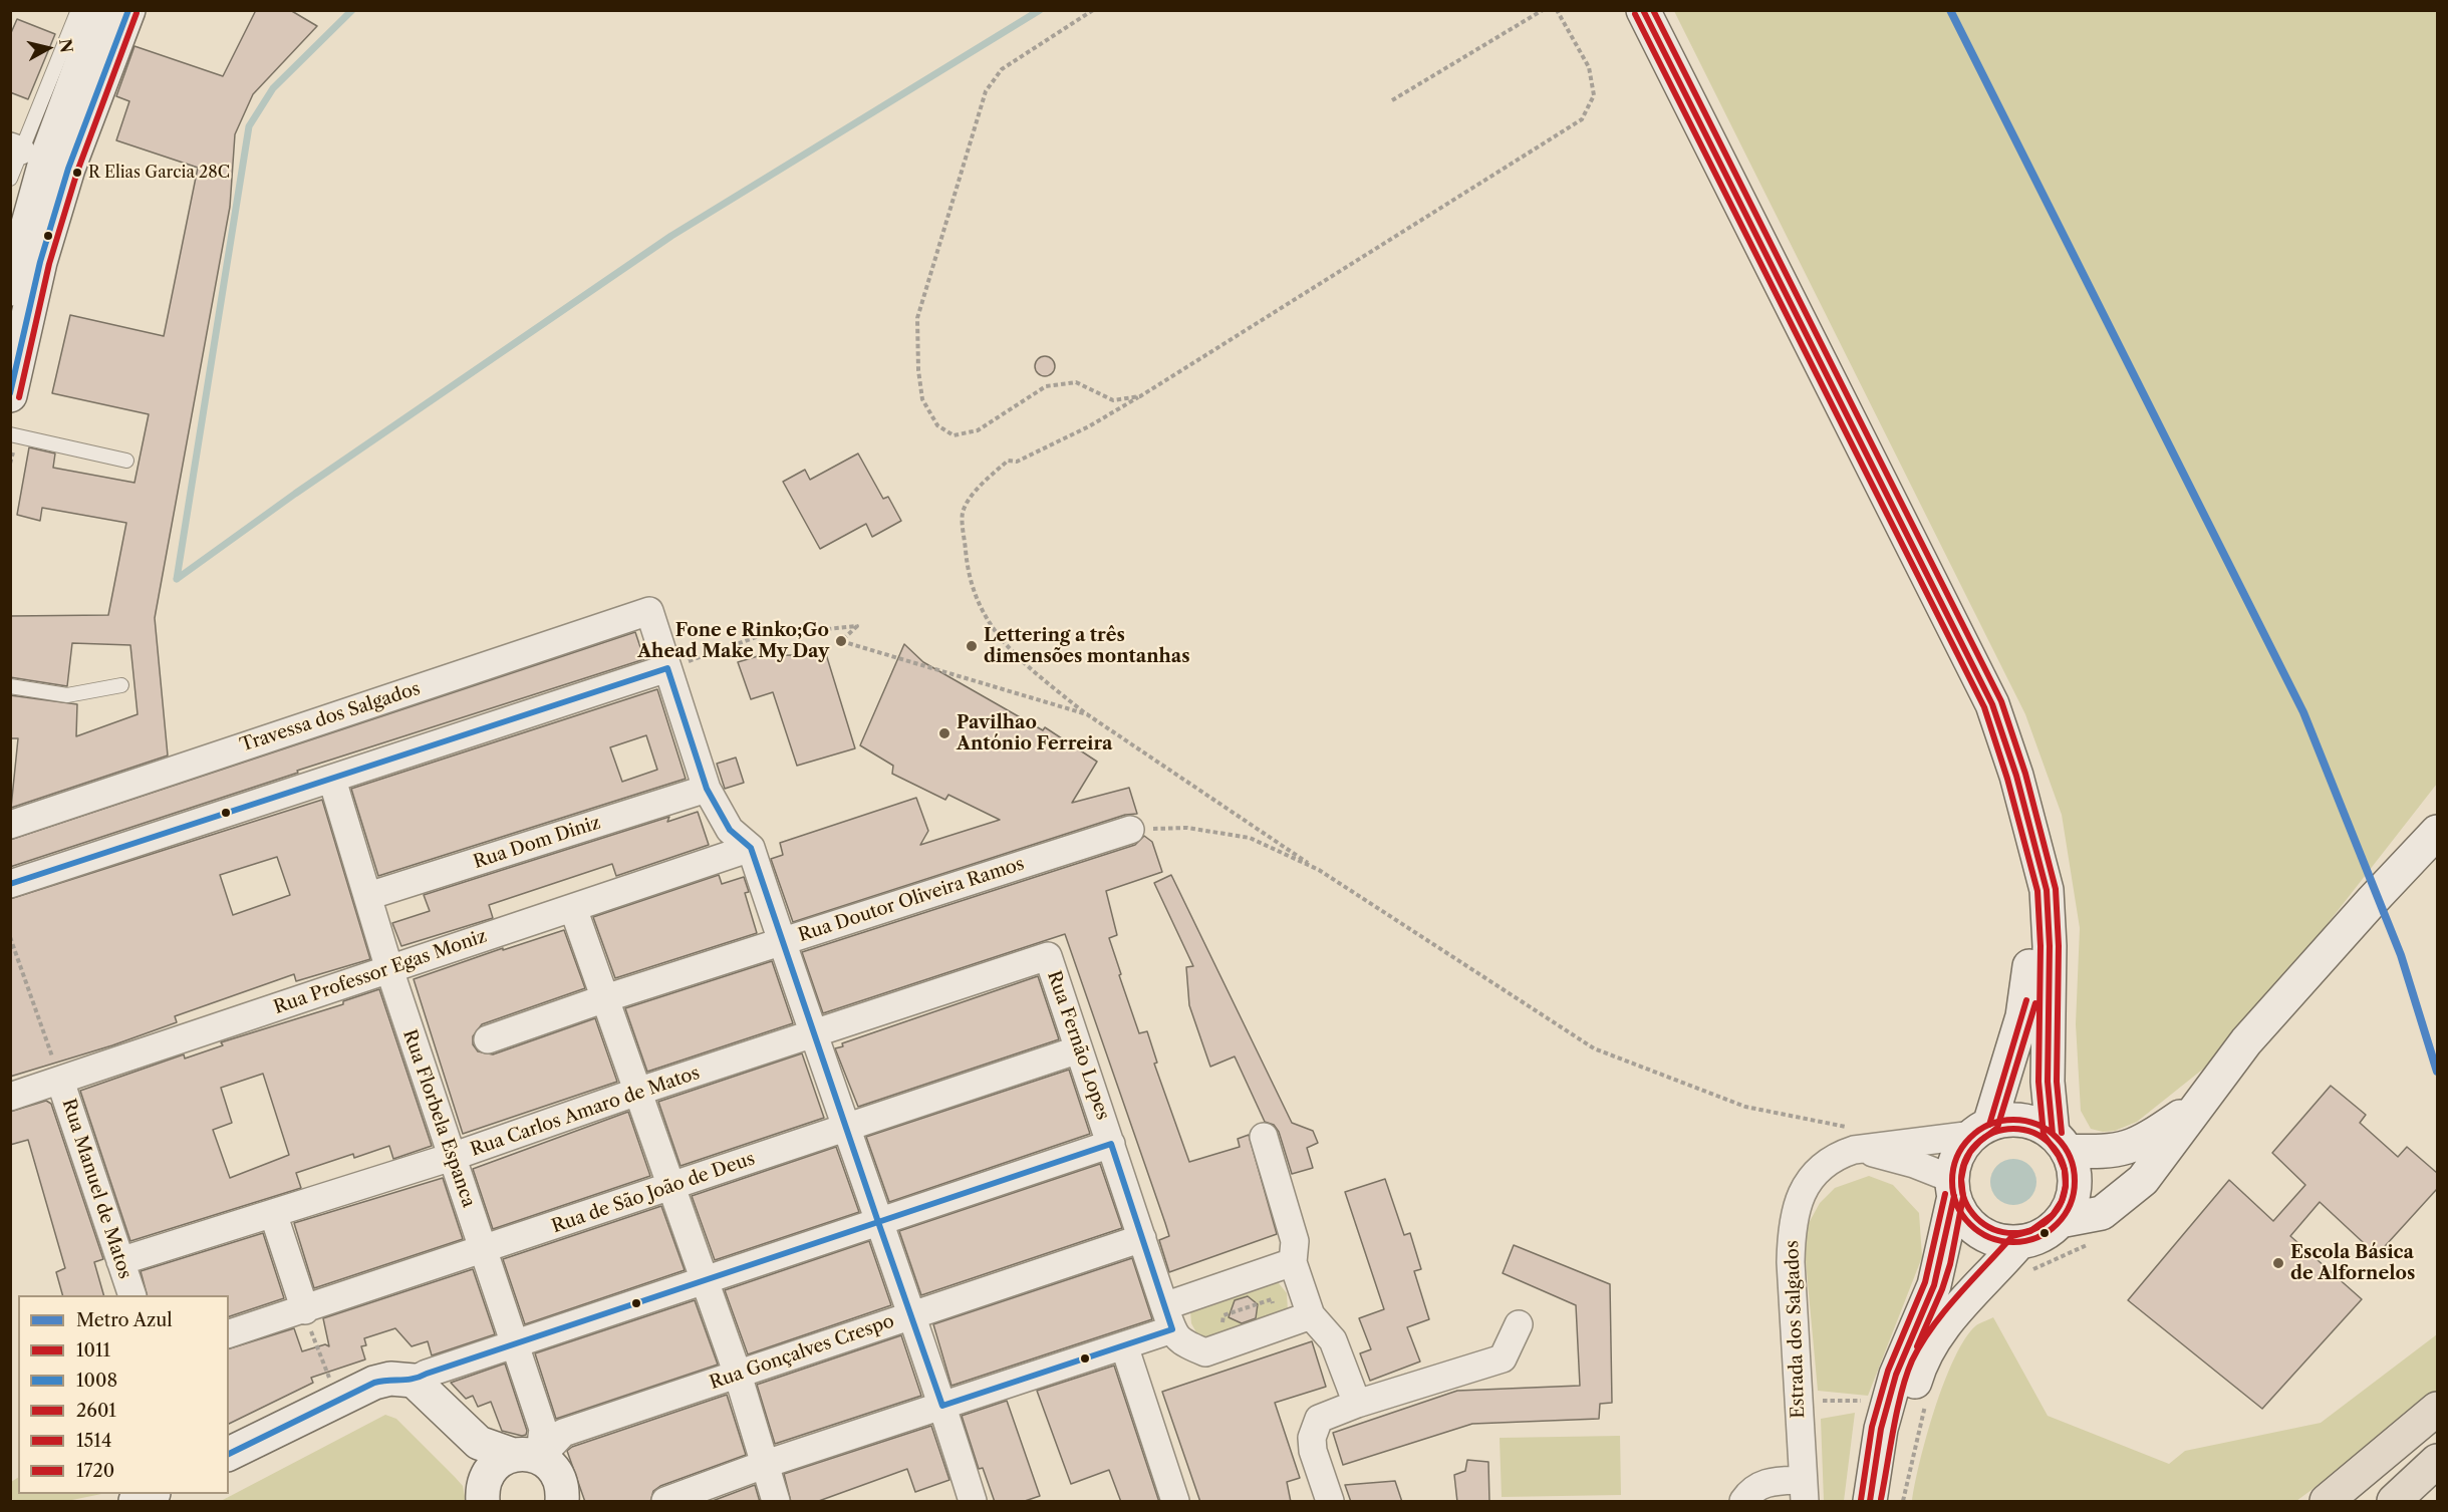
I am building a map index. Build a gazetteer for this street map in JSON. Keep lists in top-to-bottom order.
{
  "streets": {
    "street": [
      "Travessa dos Salgados",
      "Rua Dom Diniz",
      "Rua Doutor Oliveira Ramos",
      "Rua Professor Egas Moniz",
      "Rua Fernão Lopes",
      "Rua Carlos Amaro de Matos",
      "Rua Florbela Espanca",
      "Rua Manuel de Matos",
      "Rua de São João de Deus",
      "Estrada dos Salgados",
      "Rua Gonçalves Crespo"
    ]
  },
  "crossings": [
    ["Rua Dom Diniz", "Rua Florbela Espanca"],
    ["Rua Professor Egas Moniz", "Rua Florbela Espanca"],
    ["Rua Professor Egas Moniz", "Rua Manuel de Matos"],
    ["Rua Fernão Lopes", "Rua Carlos Amaro de Matos"],
    ["Rua Fernão Lopes", "Rua de São João de Deus"],
    ["Rua Fernão Lopes", "Rua Gonçalves Crespo"],
    ["Rua Carlos Amaro de Matos", "Rua Florbela Espanca"],
    ["Rua Carlos Amaro de Matos", "Rua Manuel de Matos"],
    ["Rua Florbela Espanca", "Rua de São João de Deus"],
    ["Rua Florbela Espanca", "Rua Gonçalves Crespo"]
  ],
  "places": [
    "R Elias Garcia 28C",
    "Fone e Rinko;Go Ahead Make My Day",
    "Lettering a três dimensões montanhas",
    "Pavilhao António Ferreira",
    "Escola Básica de Alfornelos"
  ],
  "lines": [
    "metro line Azul",
    "transit line 1011",
    "transit line 1008",
    "transit line 1514",
    "transit line 1720",
    "transit line 2601"
  ],
  "legend": [
    "Metro Azul",
    "1011",
    "1008",
    "2601",
    "1514",
    "1720"
  ],
  "north": "right"
}
